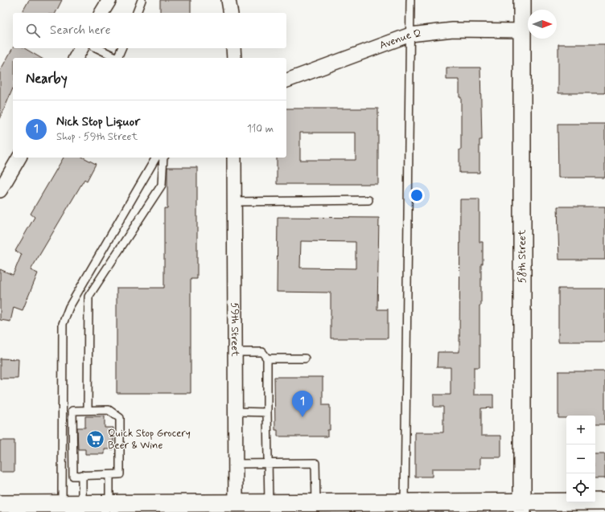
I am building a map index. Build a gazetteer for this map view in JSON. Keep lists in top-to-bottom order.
{
  "streets": {
    "street": ["Avenue Q", "58th Street", "59th Street"]
  },
  "crossings": [
    ["Avenue Q", "58th Street"]
  ],
  "places": {
    "supermarket": ["Quick Stop Grocery Beer & Wine"]
  },
  "north": "right",
  "page": {
    "search": "Search here",
    "heading": "Nearby",
    "list": [
      {
        "mark": "1",
        "name": "Nick Stop Liquor",
        "note": "Shop · 59th Street",
        "value": "110 m"
      }
    ],
    "pins": "1",
    "map_buttons": ["+", "−"]
  }
}
